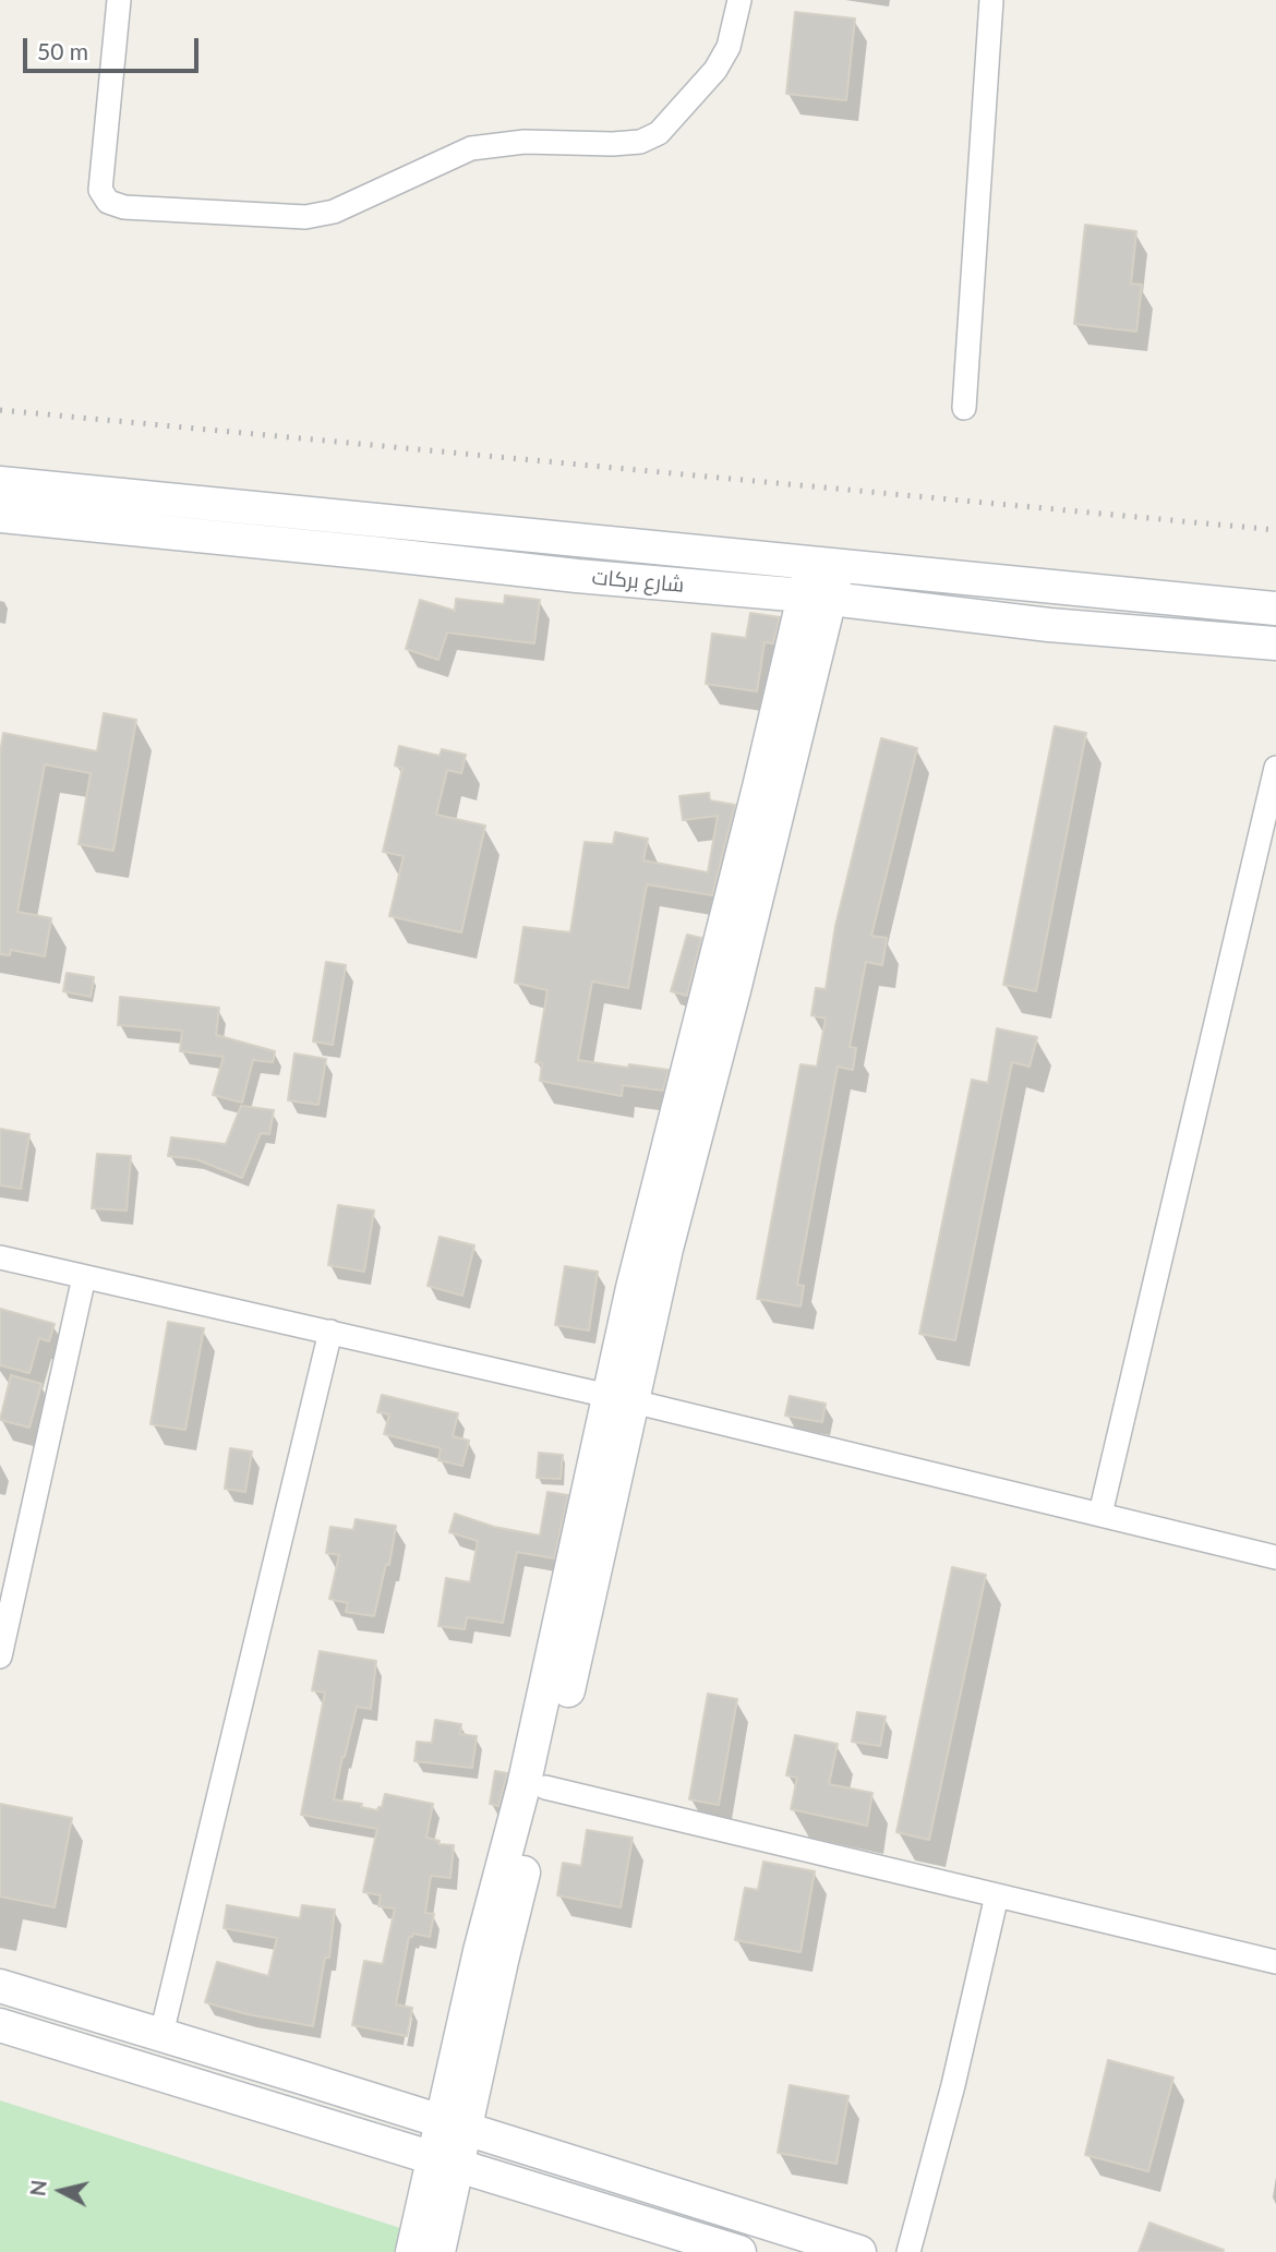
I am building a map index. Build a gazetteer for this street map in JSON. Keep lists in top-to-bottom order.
{
  "streets": {
    "street": ["شارع بركات"]
  },
  "scale_bar": "50 m",
  "north": "left"
}
